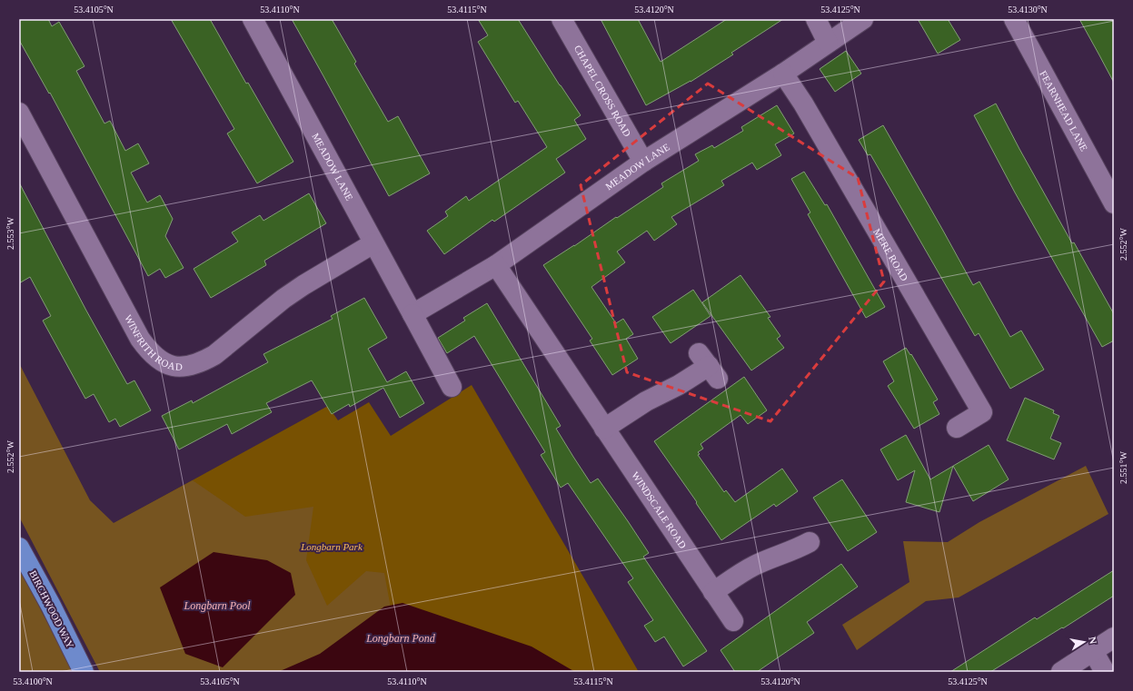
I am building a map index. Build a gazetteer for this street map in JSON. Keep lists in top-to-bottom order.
{
  "streets": {
    "main road": ["BIRCHWOOD WAY"],
    "street": [
      "CHAPEL CROSS ROAD",
      "FEARNHEAD LANE",
      "MEADOW LANE",
      "MERE ROAD",
      "WINFRITH ROAD",
      "WINDSCALE ROAD"
    ]
  },
  "crossings": [
    ["CHAPEL CROSS ROAD", "MEADOW LANE"],
    ["MEADOW LANE", "MERE ROAD"],
    ["MEADOW LANE", "WINFRITH ROAD"],
    ["MEADOW LANE", "WINDSCALE ROAD"]
  ],
  "water": ["Longbarn Pool", "Longbarn Pond"],
  "parks": ["Longbarn Park"],
  "north": "right",
  "coordinates": [
    "53.4105°N",
    "53.4110°N",
    "53.4115°N",
    "53.4120°N",
    "53.4125°N",
    "53.4130°N",
    "2.553°W",
    "2.552°W",
    "2.551°W",
    "53.4100°N"
  ]
}
